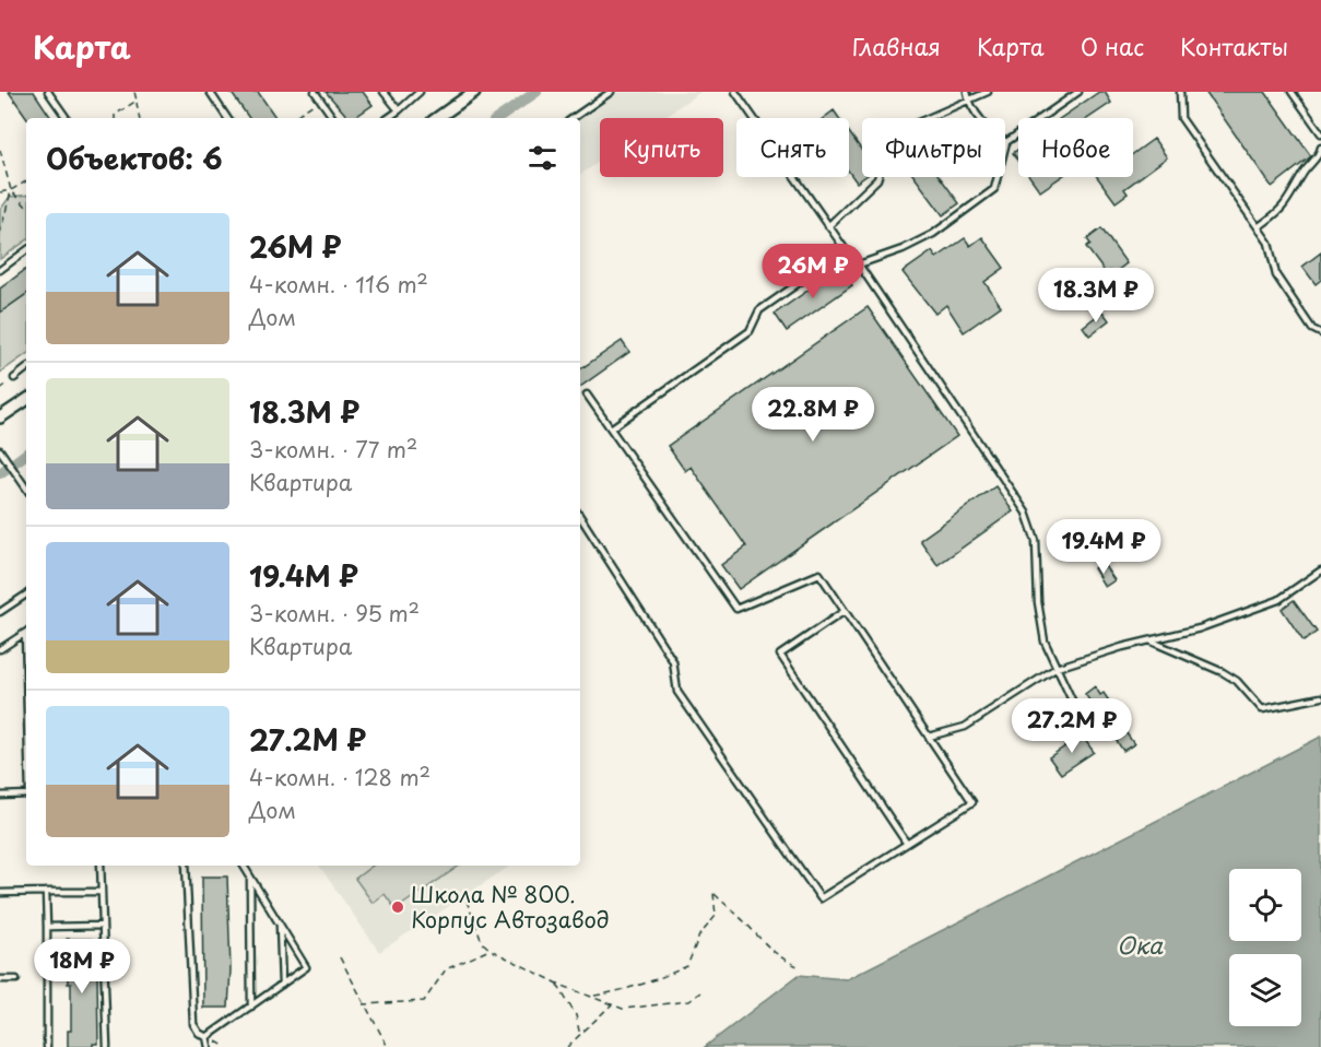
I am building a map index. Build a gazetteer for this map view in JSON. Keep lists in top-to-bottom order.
{
  "water": ["Ока"],
  "places": ["Школа № 800. Корпус Автозавод"],
  "page": {
    "header": "Карта",
    "nav": [
      "Главная",
      "Карта",
      "О нас",
      "Контакты"
    ],
    "chip": [
      "Купить",
      "Снять",
      "Фильтры",
      "Новое"
    ],
    "heading": "Объектов: 6",
    "list": [
      {
        "name": "26M ₽",
        "note": "4-комн. · 116 m² · Дом"
      },
      {
        "name": "18.3M ₽",
        "note": "3-комн. · 77 m² · Квартира"
      },
      {
        "name": "19.4M ₽",
        "note": "3-комн. · 95 m² · Квартира"
      },
      {
        "name": "27.2M ₽",
        "note": "4-комн. · 128 m² · Дом"
      }
    ],
    "price": [
      "26M ₽",
      "18.3M ₽",
      "22.8M ₽",
      "19.4M ₽",
      "27.2M ₽",
      "18M ₽"
    ]
  }
}
